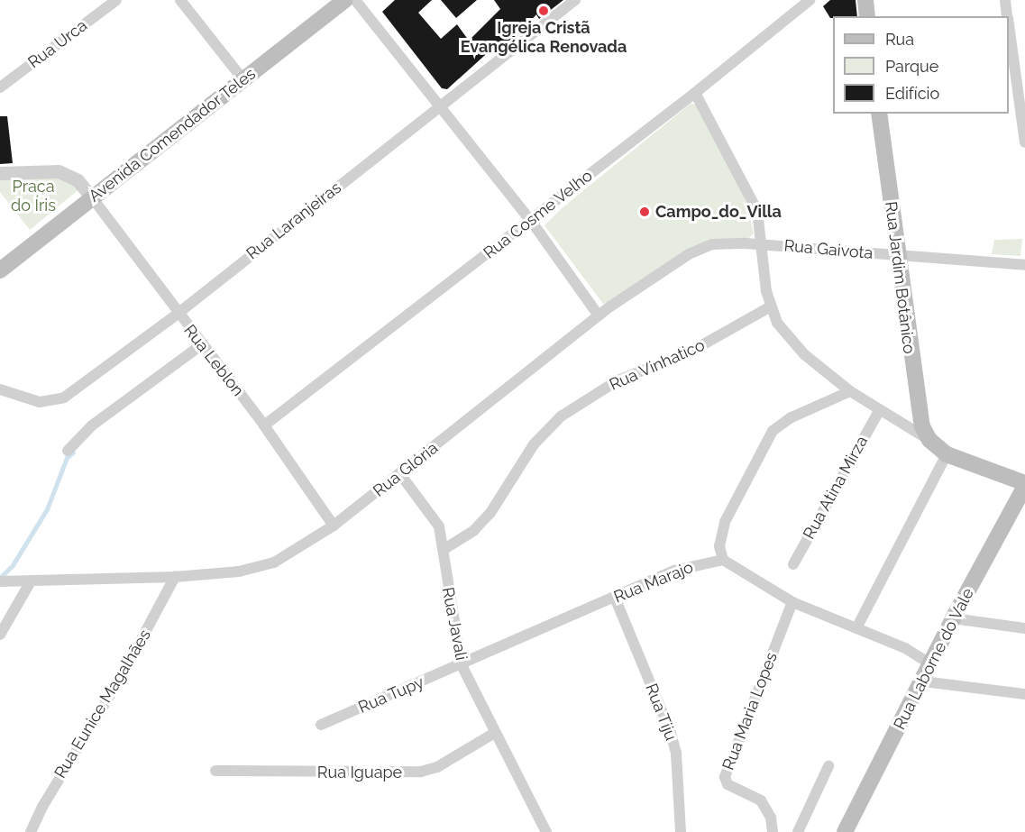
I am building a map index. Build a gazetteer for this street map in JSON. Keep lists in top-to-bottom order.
{
  "streets": {
    "main road": ["Avenida Comendador Teles", "Rua Jardim Botânico", "Rua Laborne do Vale"],
    "street": [
      "Rua Urca",
      "Rua Cosme Velho",
      "Rua Laranjeiras",
      "Rua Gaivota",
      "Rua Leblon",
      "Rua Vinhatico",
      "Rua Glória",
      "Rua Atina Mirza",
      "Rua Marajo",
      "Rua Javali",
      "Rua Tupy",
      "Rua Eunice Magalhães",
      "Rua Maria Lopes",
      "Rua Tiju",
      "Rua Iguape"
    ]
  },
  "crossings": [
    ["Avenida Comendador Teles", "Rua Leblon"],
    ["Rua Cosme Velho", "Rua Leblon"],
    ["Rua Laranjeiras", "Rua Leblon"],
    ["Rua Gaivota", "Rua Jardim Botânico"],
    ["Rua Gaivota", "Rua Glória"],
    ["Rua Leblon", "Rua Glória"],
    ["Rua Vinhatico", "Rua Javali"],
    ["Rua Glória", "Rua Javali"],
    ["Rua Glória", "Rua Eunice Magalhães"],
    ["Rua Marajo", "Rua Javali"],
    ["Rua Marajo", "Rua Tupy"],
    ["Rua Marajo", "Rua Tiju"],
    ["Rua Javali", "Rua Tupy"],
    ["Rua Javali", "Rua Iguape"]
  ],
  "parks": ["Praça do Íris"],
  "places": ["Igreja Cristã Evangélica Renovada", "Campo_do_Villa"],
  "legend": ["Rua", "Parque", "Edifício"]
}
